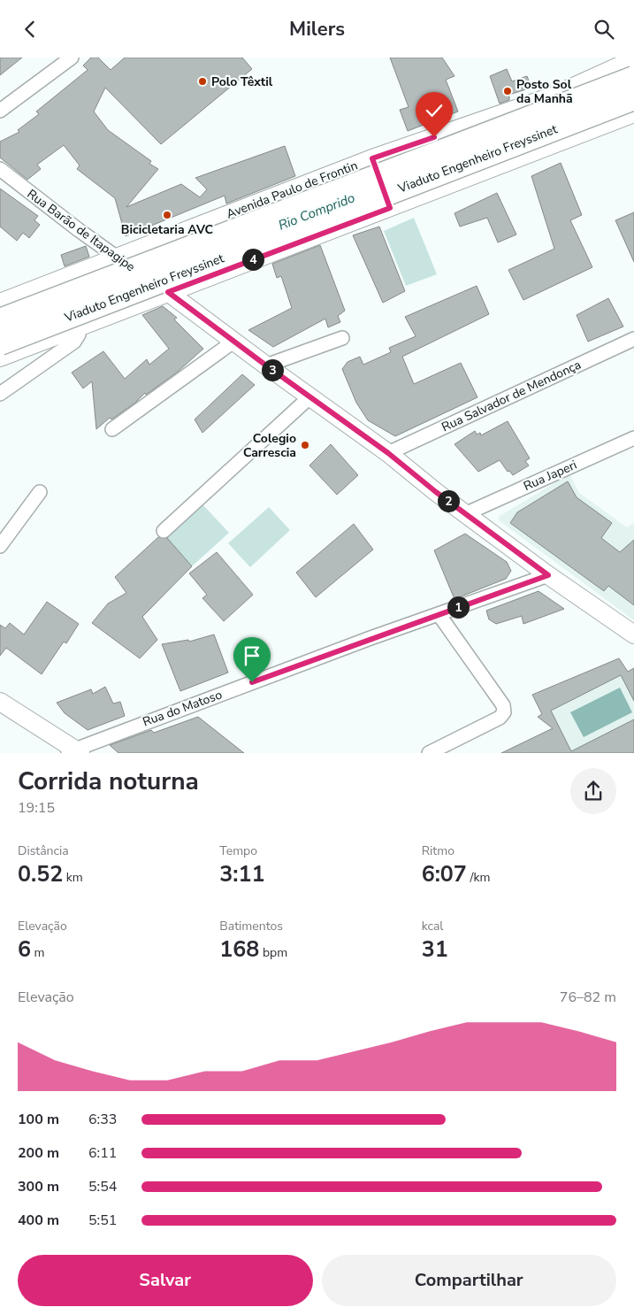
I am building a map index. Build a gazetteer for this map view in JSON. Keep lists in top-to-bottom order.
{
  "streets": {
    "highway": ["Viaduto Engenheiro Freyssinet"],
    "main road": ["Avenida Paulo de Frontin", "Rua Barão de Itapagipe"],
    "street": ["Rua Salvador de Mendonça", "Rua Japeri", "Rua do Matoso"]
  },
  "crossings": [
    ["Avenida Paulo de Frontin", "Rua Barão de Itapagipe"],
    ["Rua Barão de Itapagipe", "Rua Salvador de Mendonça"],
    ["Rua Barão de Itapagipe", "Rua Japeri"],
    ["Rua Barão de Itapagipe", "Rua do Matoso"]
  ],
  "water": ["Rio Comprido"],
  "places": [
    "Polo Têxtil",
    "Posto Sol da Manhã",
    "Bicicletaria AVC",
    "Colegio Carrescia"
  ],
  "page": {
    "header": "Milers",
    "pins": [
      "4",
      "3",
      "2",
      "1"
    ],
    "heading": ["Corrida noturna", "19:15"],
    "stats": [
      ["Distância", "0.52 km"],
      ["Tempo", "3:11"],
      ["Ritmo", "6:07 /km"],
      ["Elevação", "6 m"],
      ["Batimentos", "168 bpm"],
      ["kcal", "31"]
    ],
    "chart": ["Elevação", "76–82 m"],
    "list": [
      {
        "name": "100 m",
        "note": "6:33"
      },
      {
        "name": "200 m",
        "note": "6:11"
      },
      {
        "name": "300 m",
        "note": "5:54"
      },
      {
        "name": "400 m",
        "note": "5:51"
      }
    ],
    "buttons": ["Salvar", "Compartilhar"]
  }
}
